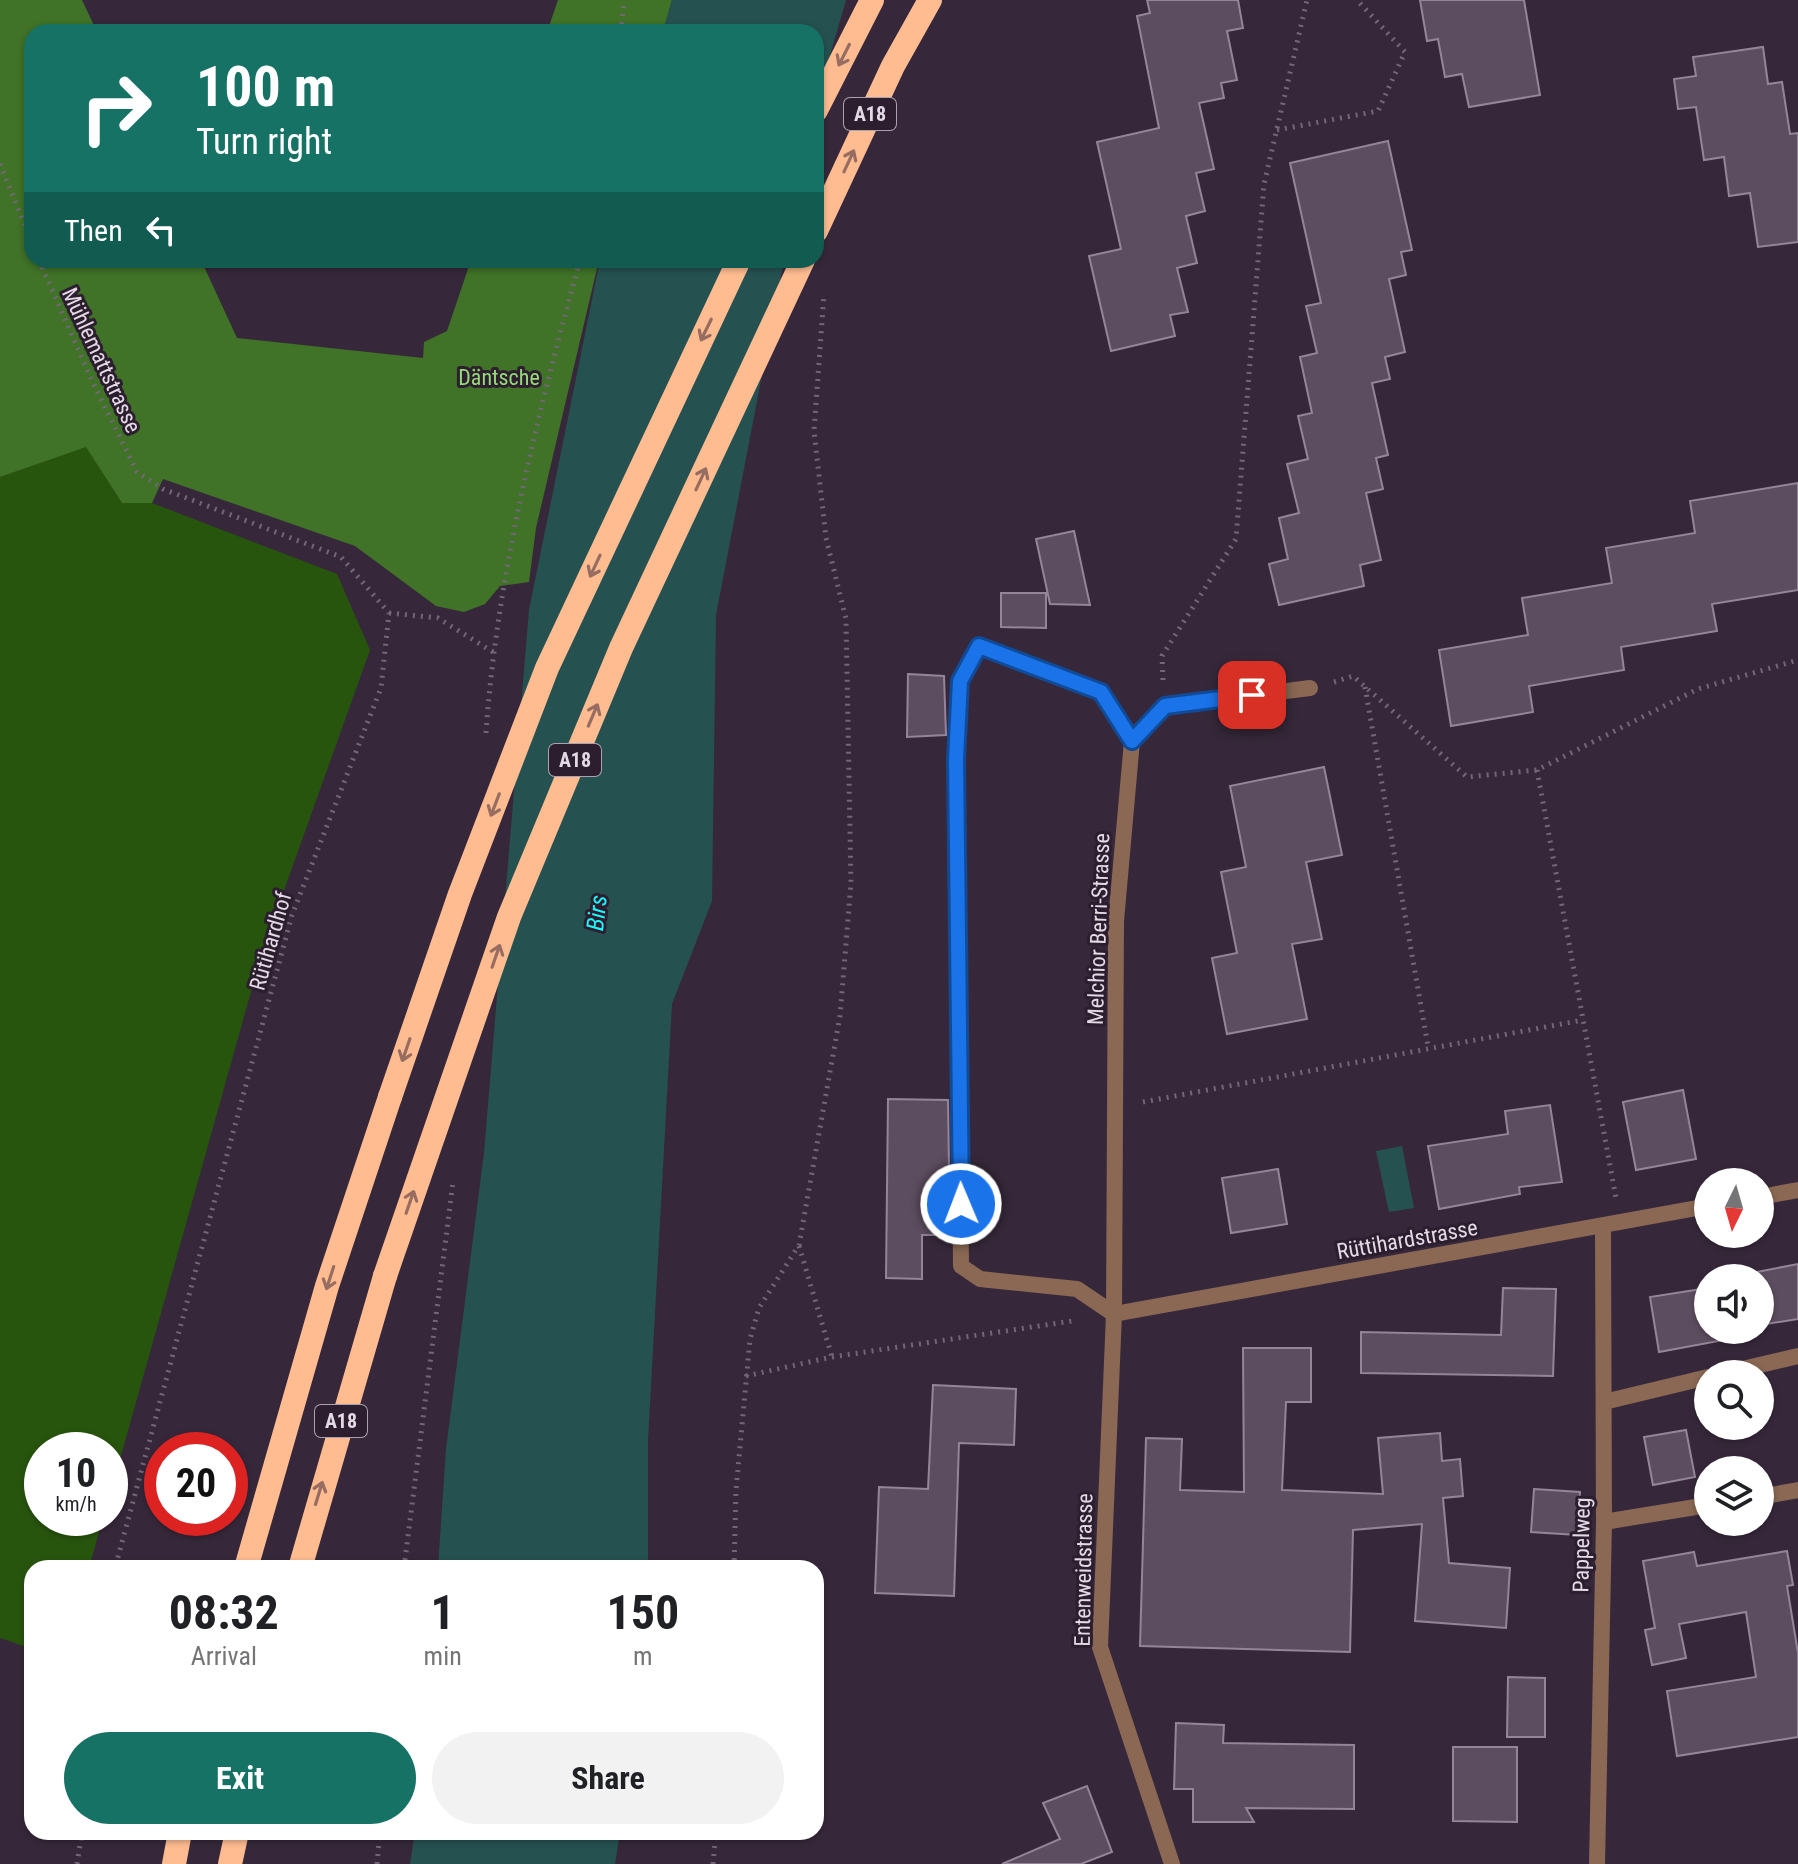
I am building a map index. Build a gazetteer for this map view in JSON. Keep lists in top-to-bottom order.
{
  "streets": {
    "highway": ["A18"],
    "street": [
      "Melchior Berri-Strasse",
      "Rüttihardstrasse",
      "Pappelweg",
      "Entenweidstrasse"
    ],
    "path": ["Mühlemattstrasse", "Rütihardhof"]
  },
  "crossings": [
    ["Mühlemattstrasse", "Rütihardhof"],
    ["Melchior Berri-Strasse", "Rüttihardstrasse"],
    ["Melchior Berri-Strasse", "Entenweidstrasse"],
    ["Rüttihardstrasse", "Pappelweg"],
    ["Rüttihardstrasse", "Entenweidstrasse"]
  ],
  "water": ["Birs"],
  "parks": ["Däntsche"],
  "north": "bottom",
  "page": {
    "turn": ["100 m", "Turn right"],
    "then": "Then",
    "speed": "10 km/h",
    "limit": "20",
    "eta": [
      "08:32",
      "Arrival",
      "1",
      "min",
      "150",
      "m"
    ],
    "buttons": ["Exit", "Share"]
  }
}
